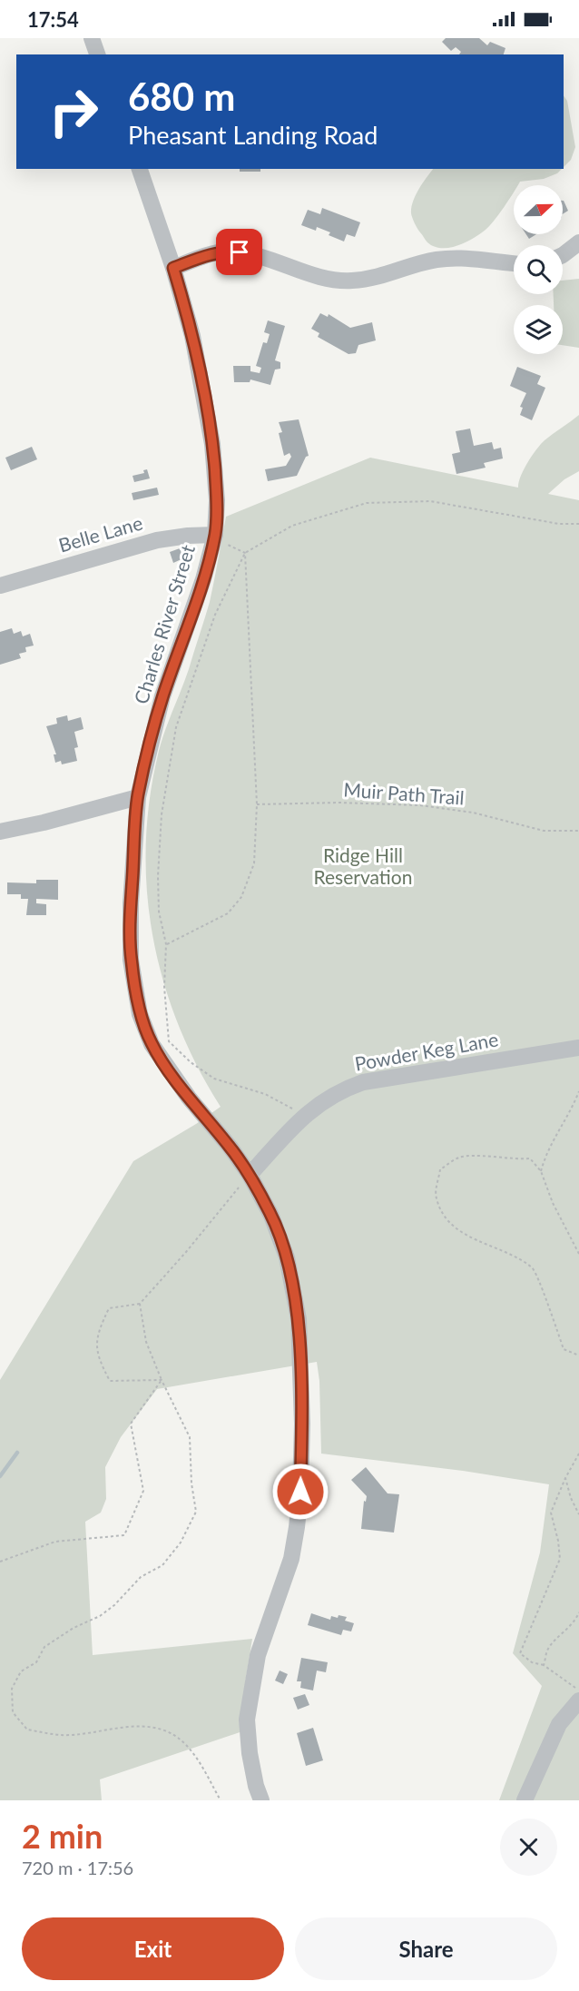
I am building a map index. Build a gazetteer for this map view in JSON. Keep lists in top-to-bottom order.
{
  "streets": {
    "street": ["Belle Lane", "Charles River Street", "Powder Keg Lane"],
    "path": ["Muir Path Trail"]
  },
  "crossings": [
    ["Belle Lane", "Charles River Street"],
    ["Charles River Street", "Powder Keg Lane"]
  ],
  "parks": ["Ridge Hill Reservation"],
  "north": "right",
  "page": {
    "status": "17:54",
    "turn": ["680 m", "Pheasant Landing Road"],
    "heading": ["2 min", "720 m · 17:56"],
    "buttons": ["Exit", "Share"]
  }
}
